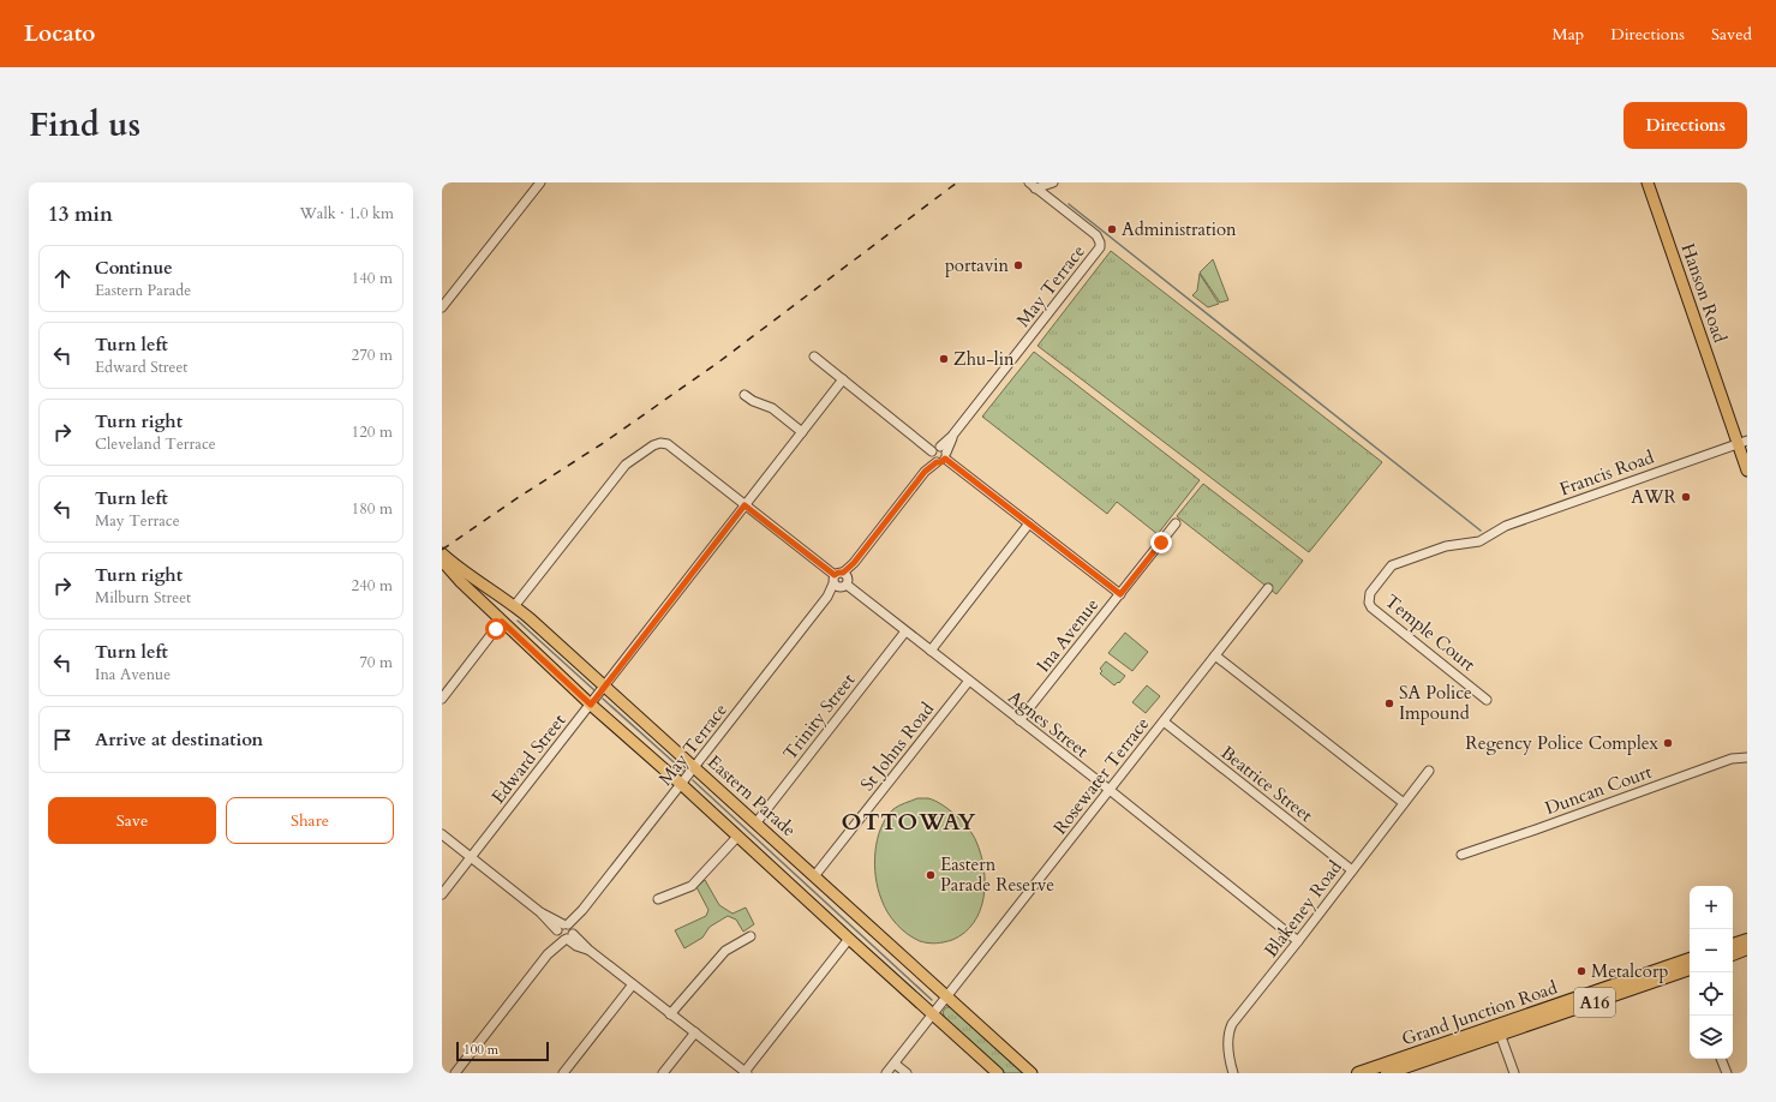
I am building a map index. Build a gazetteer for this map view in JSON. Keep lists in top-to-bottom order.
{
  "streets": {
    "highway": ["A16", "Grand Junction Road"],
    "main road": ["Hanson Road", "Eastern Parade"],
    "street": [
      "May Terrace",
      "Francis Road",
      "Temple Court",
      "Ina Avenue",
      "Trinity Street",
      "Agnes Street",
      "St Johns Road",
      "Edward Street",
      "Rosewater Terrace",
      "Beatrice Street",
      "Duncan Court",
      "Blakeney Road"
    ]
  },
  "crossings": [
    ["May Terrace", "Agnes Street"],
    ["May Terrace", "Eastern Parade"],
    ["Hanson Road", "Francis Road"],
    ["Francis Road", "Temple Court"],
    ["Ina Avenue", "Agnes Street"],
    ["Trinity Street", "Agnes Street"],
    ["Trinity Street", "Eastern Parade"],
    ["Agnes Street", "St Johns Road"],
    ["Agnes Street", "Edward Street"],
    ["Agnes Street", "Rosewater Terrace"],
    ["Agnes Street", "Blakeney Road"],
    ["St Johns Road", "Eastern Parade"],
    ["Edward Street", "Eastern Parade"],
    ["Rosewater Terrace", "Beatrice Street"],
    ["Rosewater Terrace", "Eastern Parade"],
    ["Beatrice Street", "Blakeney Road"]
  ],
  "districts": ["OTTOWAY"],
  "places": [
    "Administration",
    "portavin",
    "Zhu-lin",
    "AWR",
    "SA Police Impound",
    "Regency Police Complex",
    "Eastern Parade Reserve",
    "Metalcorp"
  ],
  "scale_bar": "100 m",
  "page": {
    "header": "Locato",
    "nav": ["Map", "Directions", "Saved"],
    "title": "Find us",
    "buttons": [
      "Directions",
      ["Save", "Share"]
    ],
    "heading": ["13 min", "Walk · 1.0 km"],
    "list": [
      ["Continue", "Eastern Parade", "140 m"],
      ["Turn left", "Edward Street", "270 m"],
      ["Turn right", "Cleveland Terrace", "120 m"],
      ["Turn left", "May Terrace", "180 m"],
      ["Turn right", "Milburn Street", "240 m"],
      ["Turn left", "Ina Avenue", "70 m"],
      "Arrive at destination"
    ],
    "map_buttons": ["+", "−"],
    "scale": "100 m"
  }
}
